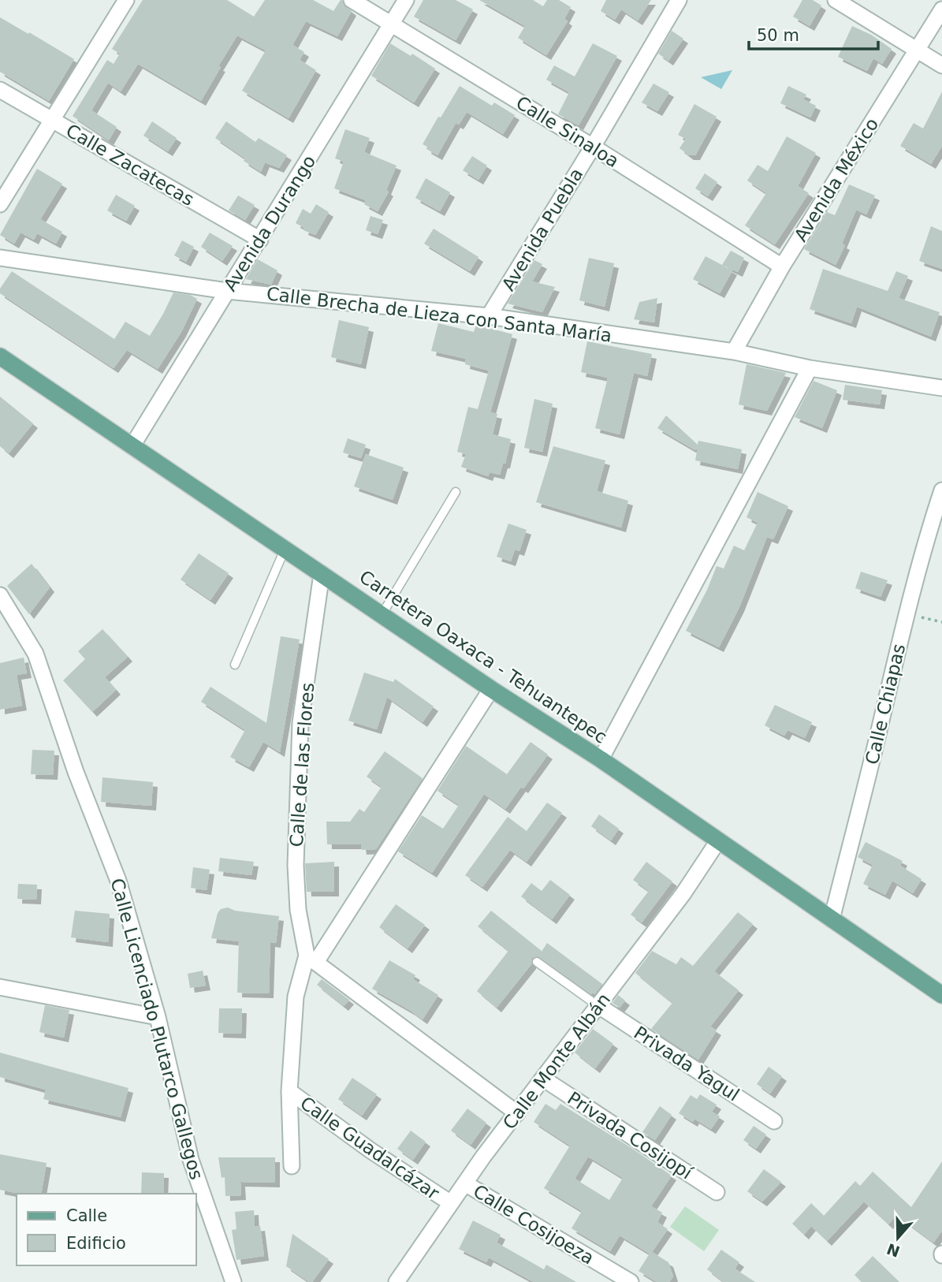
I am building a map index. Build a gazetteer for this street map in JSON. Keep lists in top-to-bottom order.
{
  "streets": {
    "main road": ["Carretera Oaxaca - Tehuantepec"],
    "street": [
      "Calle Sinaloa",
      "Calle Zacatecas",
      "Avenida México",
      "Avenida Durango",
      "Avenida Puebla",
      "Calle Brecha de Lieza con Santa María",
      "Calle Chiapas",
      "Calle de las Flores",
      "Calle Licenciado Plutarco Gallegos",
      "Calle Monte Albán",
      "Privada Yagul",
      "Privada Cosijopí",
      "Calle Guadalcázar",
      "Calle Cosijoeza"
    ]
  },
  "crossings": [
    ["Calle Sinaloa", "Avenida México"],
    ["Calle Sinaloa", "Avenida Durango"],
    ["Calle Sinaloa", "Avenida Puebla"],
    ["Calle Zacatecas", "Avenida Durango"],
    ["Avenida México", "Calle Brecha de Lieza con Santa María"],
    ["Avenida Durango", "Calle Brecha de Lieza con Santa María"],
    ["Avenida Durango", "Carretera Oaxaca - Tehuantepec"],
    ["Avenida Puebla", "Calle Brecha de Lieza con Santa María"],
    ["Carretera Oaxaca - Tehuantepec", "Calle Chiapas"],
    ["Carretera Oaxaca - Tehuantepec", "Calle de las Flores"],
    ["Carretera Oaxaca - Tehuantepec", "Calle Monte Albán"],
    ["Calle de las Flores", "Calle Guadalcázar"],
    ["Calle Monte Albán", "Privada Yagul"],
    ["Calle Monte Albán", "Privada Cosijopí"],
    ["Calle Monte Albán", "Calle Guadalcázar"],
    ["Calle Monte Albán", "Calle Cosijoeza"]
  ],
  "legend": ["Calle", "Edificio"],
  "scale_bar": "50 m",
  "north": "bottom"
}
